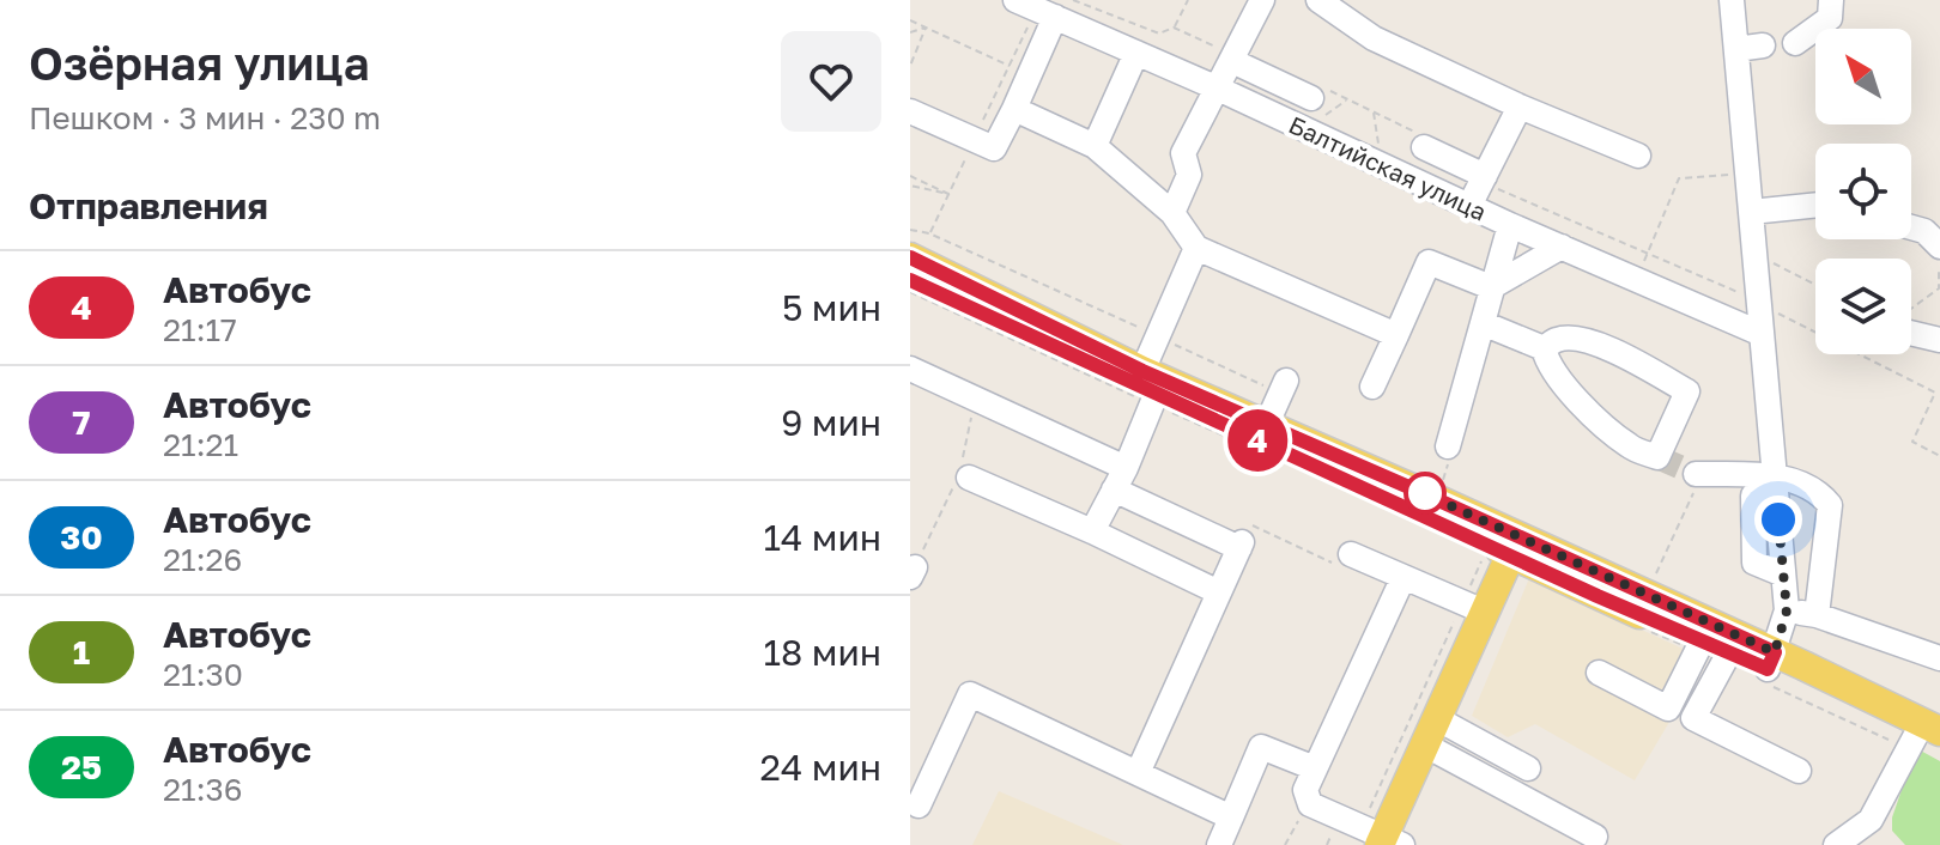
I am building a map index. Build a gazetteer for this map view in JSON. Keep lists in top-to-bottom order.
{
  "streets": {
    "street": ["Балтийская улица"]
  },
  "lines": ["bus line 4"],
  "north": "top left",
  "page": {
    "heading": [
      ["Озёрная улица", "Пешком · 3 мин · 230 m"],
      "Отправления"
    ],
    "on_map": "4",
    "list": [
      {
        "mark": "4",
        "name": "Автобус",
        "note": "21:17",
        "value": "5 мин"
      },
      {
        "mark": "7",
        "name": "Автобус",
        "note": "21:21",
        "value": "9 мин"
      },
      {
        "mark": "30",
        "name": "Автобус",
        "note": "21:26",
        "value": "14 мин"
      },
      {
        "mark": "1",
        "name": "Автобус",
        "note": "21:30",
        "value": "18 мин"
      },
      {
        "mark": "25",
        "name": "Автобус",
        "note": "21:36",
        "value": "24 мин"
      }
    ]
  }
}
